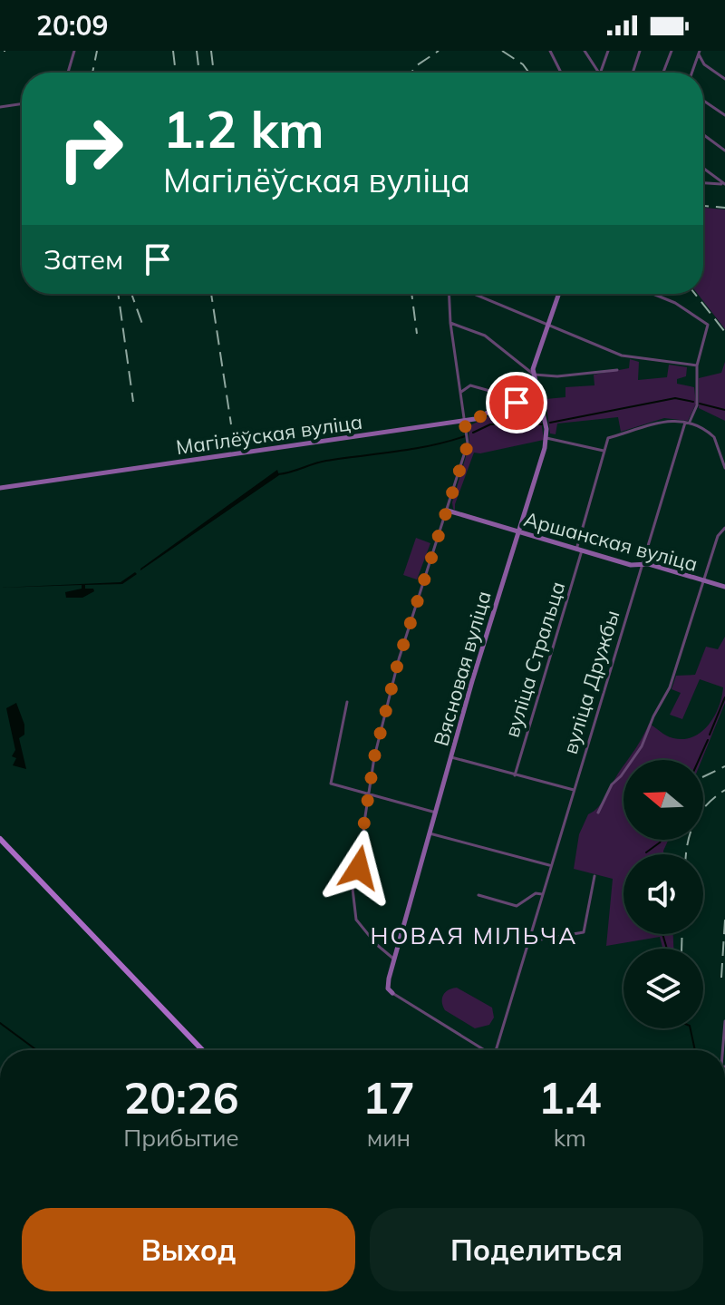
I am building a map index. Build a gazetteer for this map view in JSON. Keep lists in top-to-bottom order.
{
  "streets": {
    "street": [
      "Магілёўская вуліца",
      "Аршанская вуліца",
      "вуліца Стральца",
      "Вясновая вуліца",
      "вуліца Дружбы"
    ]
  },
  "crossings": [
    ["Магілёўская вуліца", "Вясновая вуліца"],
    ["Аршанская вуліца", "вуліца Стральца"],
    ["Аршанская вуліца", "Вясновая вуліца"],
    ["Аршанская вуліца", "вуліца Дружбы"],
    ["вуліца Стральца", "вуліца Дружбы"]
  ],
  "districts": ["НОВАЯ МІЛЬЧА"],
  "north": "left",
  "page": {
    "status": "20:09",
    "turn": ["1.2 km", "Магілёўская вуліца"],
    "then": "Затем",
    "eta": [
      "20:26",
      "Прибытие",
      "17",
      "мин",
      "1.4",
      "km"
    ],
    "buttons": ["Выход", "Поделиться"]
  }
}
